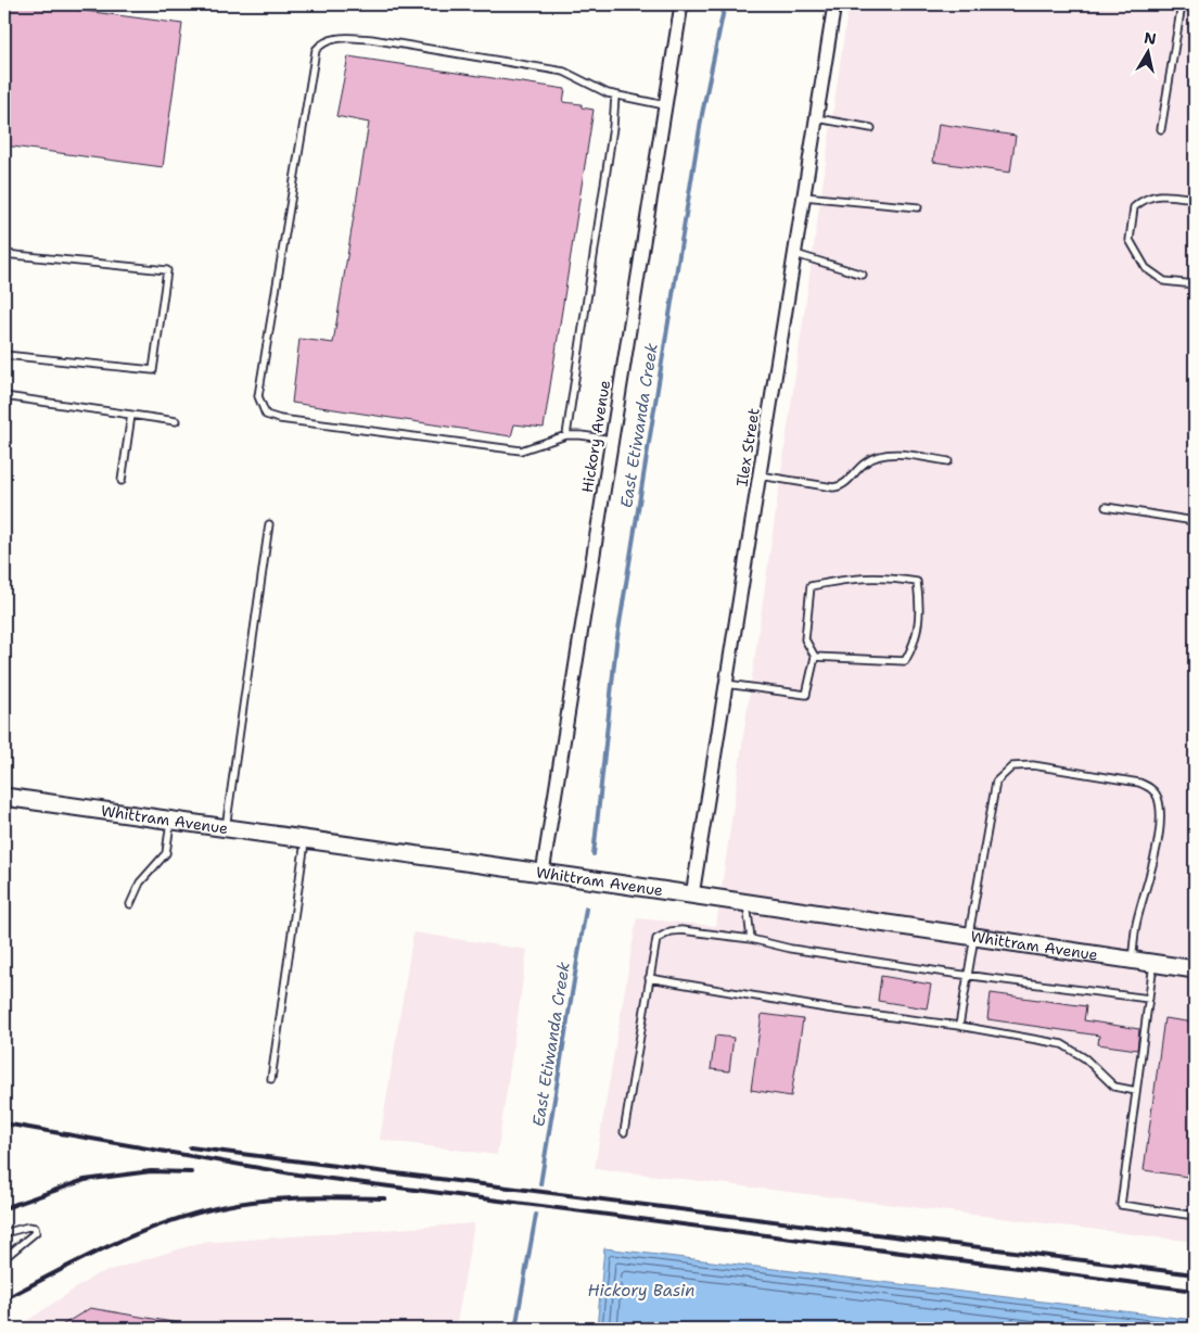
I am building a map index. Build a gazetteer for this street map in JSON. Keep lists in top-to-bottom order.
{
  "streets": {
    "street": ["Hickory Avenue", "Ilex Street", "Whittram Avenue"]
  },
  "crossings": [
    ["Hickory Avenue", "Whittram Avenue"],
    ["Ilex Street", "Whittram Avenue"]
  ],
  "water": ["East Etiwanda Creek", "Hickory Basin"],
  "north": "top"
}
